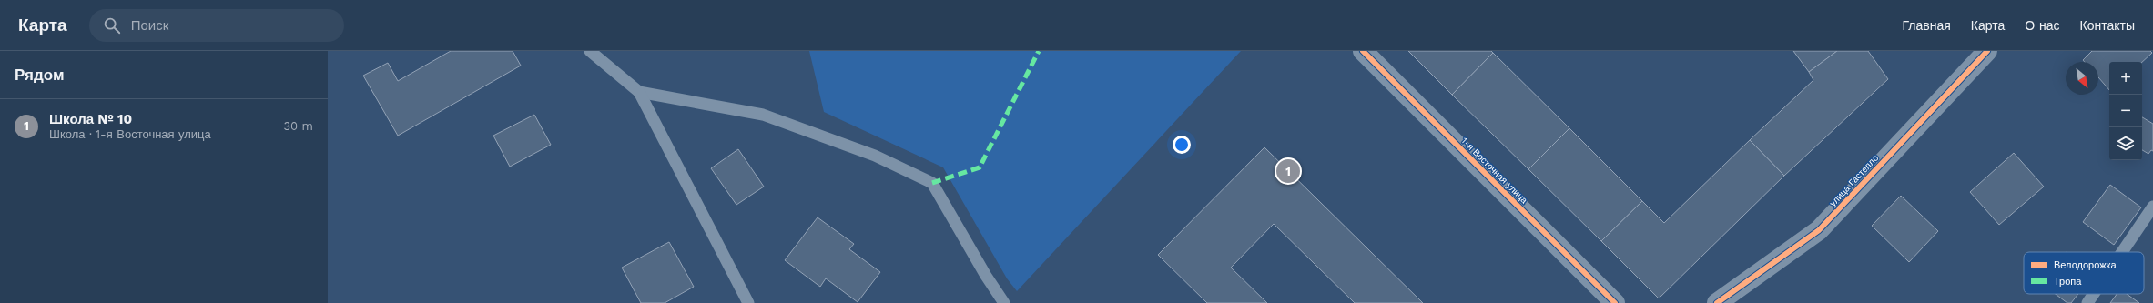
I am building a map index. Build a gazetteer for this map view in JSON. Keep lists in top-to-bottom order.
{
  "streets": {
    "street": ["1-я Восточная улица", "улица Гастелло"]
  },
  "legend": ["Велодорожка", "Тропа"],
  "north": "bottom right",
  "page": {
    "header": "Карта",
    "search": "Поиск",
    "nav": [
      "Главная",
      "Карта",
      "О нас",
      "Контакты"
    ],
    "heading": "Рядом",
    "map_buttons": ["+", "−"],
    "list": [
      {
        "mark": "1",
        "name": "Школа № 10",
        "note": "Школа · 1-я Восточная улица",
        "value": "30 m"
      }
    ],
    "pins": "1"
  }
}
